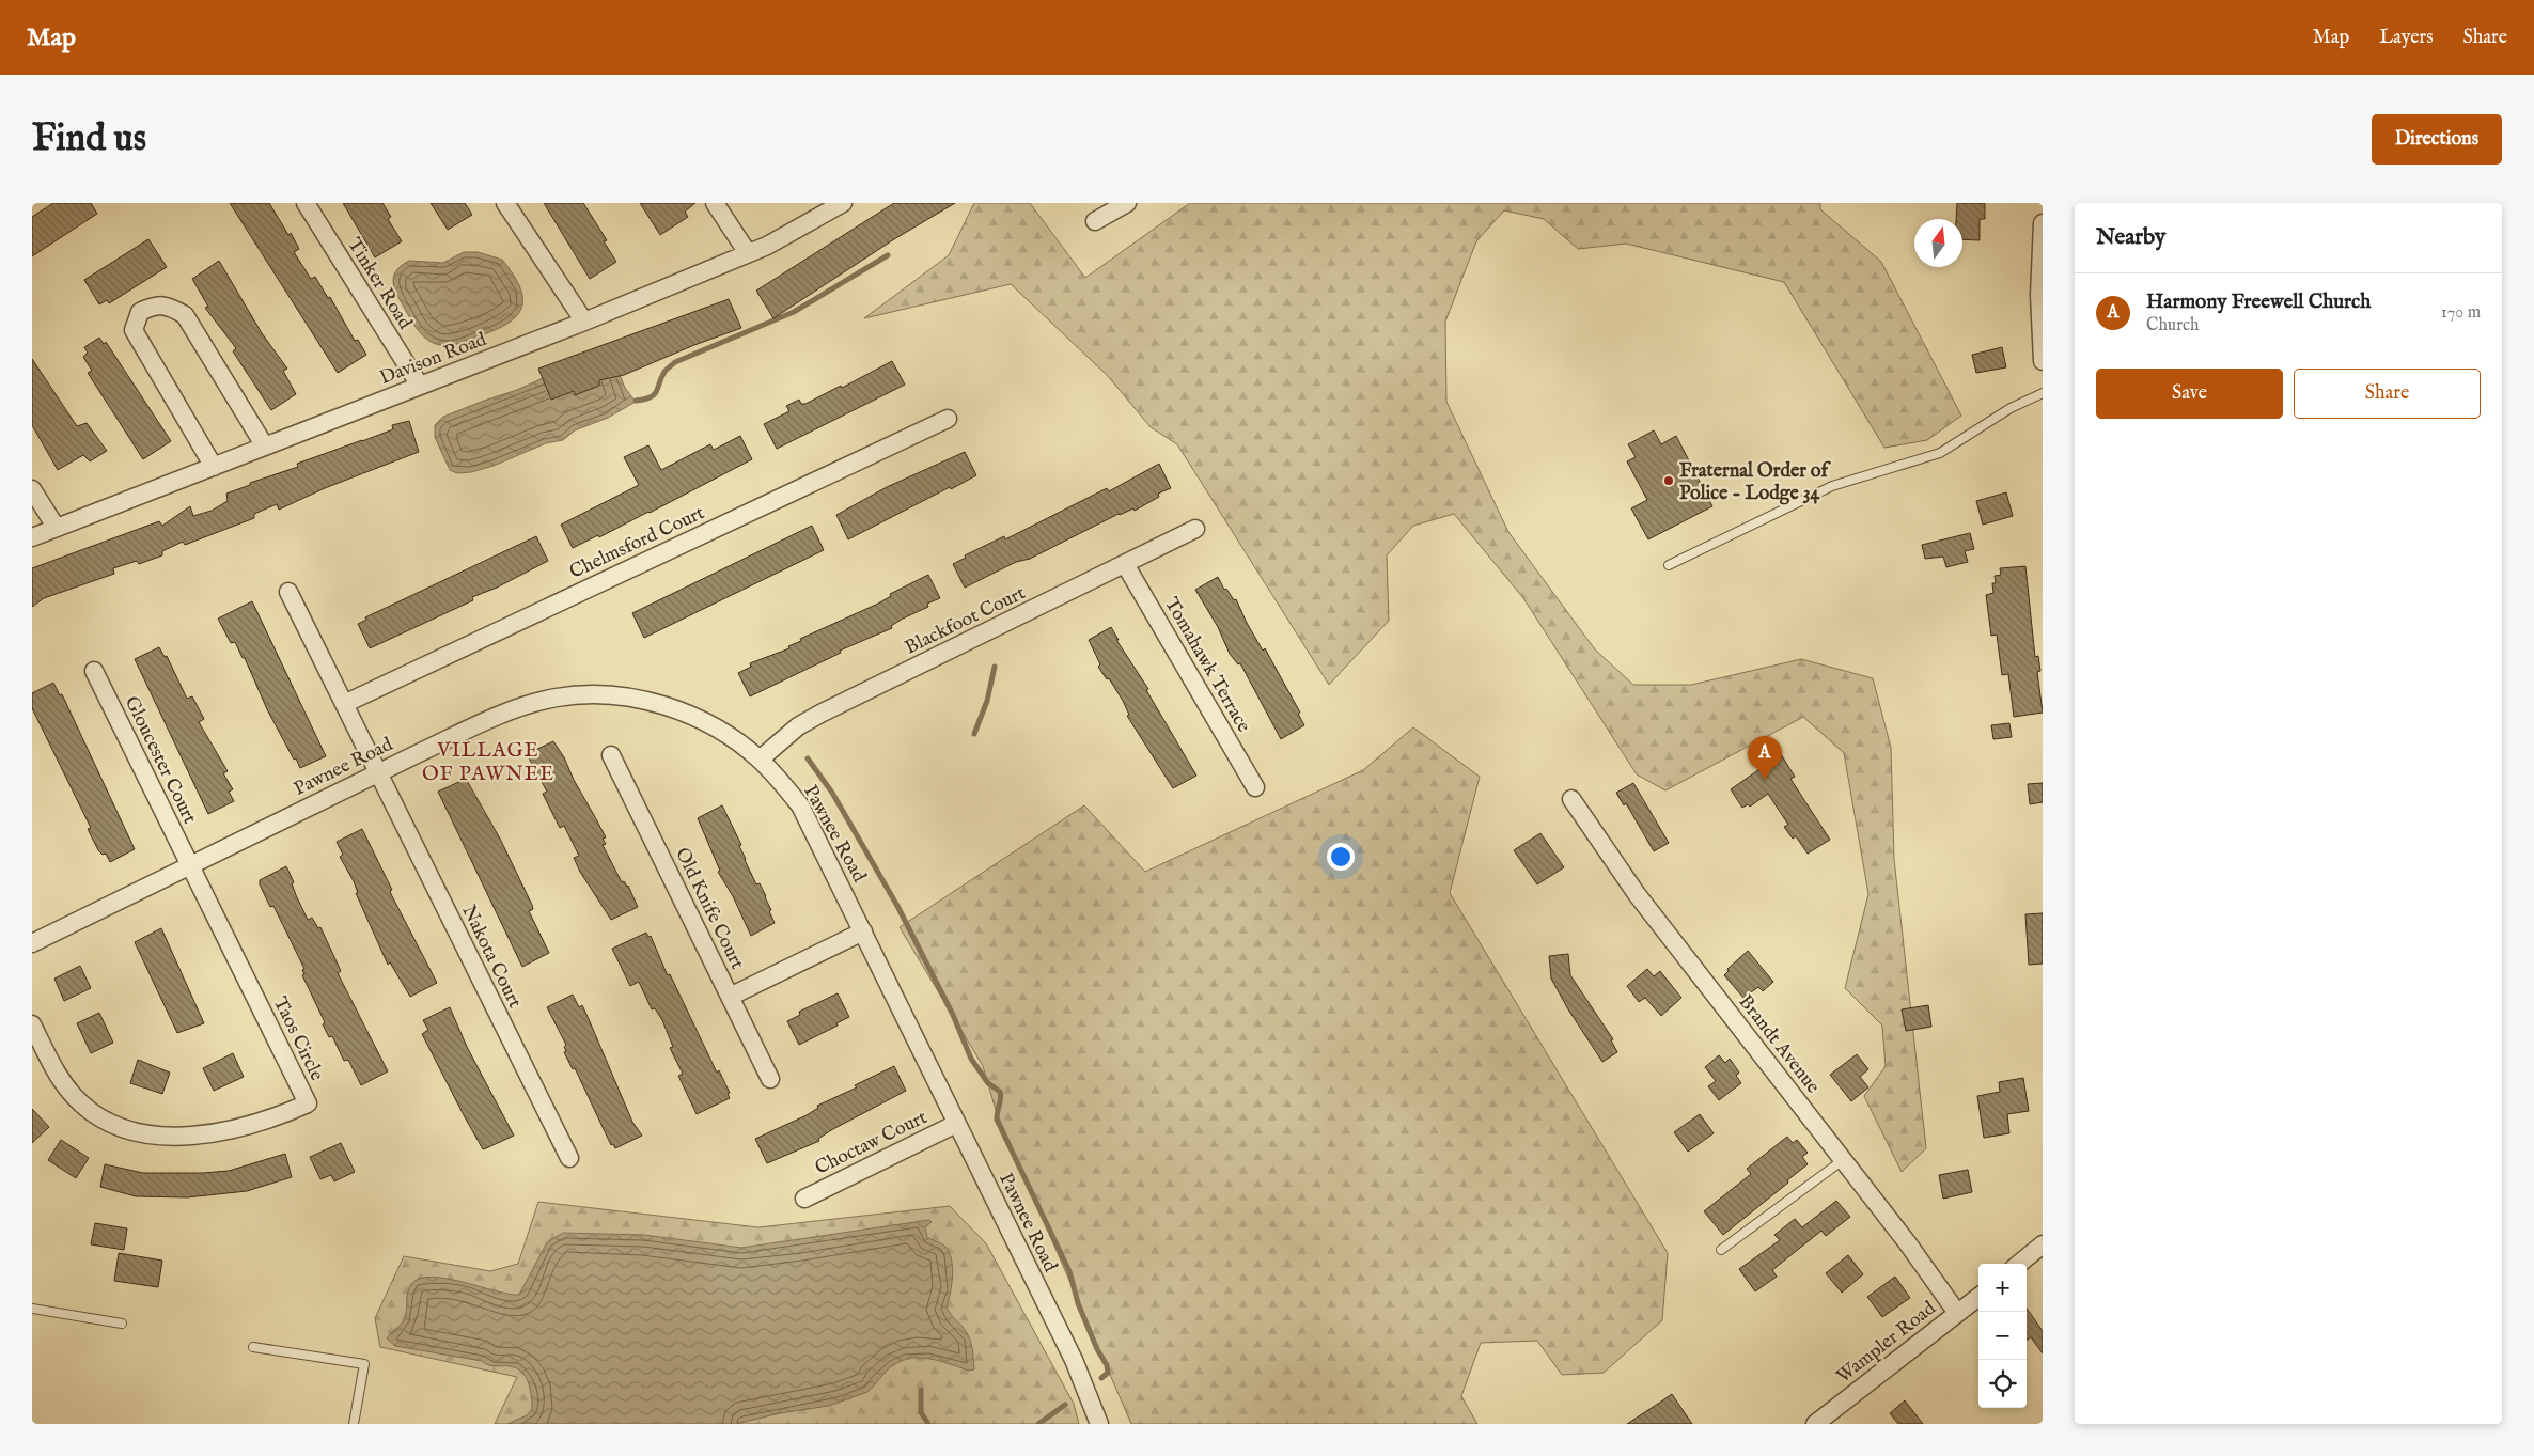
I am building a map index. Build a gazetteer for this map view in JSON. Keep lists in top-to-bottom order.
{
  "streets": {
    "street": [
      "Tinker Road",
      "Davison Road",
      "Chelmsford Court",
      "Blackfoot Court",
      "Tomahawk Terrace",
      "Gloucester Court",
      "Pawnee Road",
      "Old Knife Court",
      "Nakota Court",
      "Taos Circle",
      "Brandt Avenue",
      "Choctaw Court",
      "Wampler Road"
    ]
  },
  "crossings": [
    ["Tinker Road", "Davison Road"],
    ["Chelmsford Court", "Nakota Court"],
    ["Blackfoot Court", "Tomahawk Terrace"],
    ["Blackfoot Court", "Pawnee Road"],
    ["Gloucester Court", "Pawnee Road"],
    ["Gloucester Court", "Taos Circle"],
    ["Pawnee Road", "Nakota Court"],
    ["Pawnee Road", "Taos Circle"],
    ["Pawnee Road", "Choctaw Court"],
    ["Brandt Avenue", "Wampler Road"]
  ],
  "districts": ["VILLAGE OF PAWNEE"],
  "places": ["Fraternal Order of Police - Lodge 34"],
  "north": "top",
  "page": {
    "header": "Map",
    "nav": ["Map", "Layers", "Share"],
    "buttons": [
      "Directions",
      ["Save", "Share"]
    ],
    "title": "Find us",
    "heading": "Nearby",
    "list": [
      {
        "mark": "A",
        "name": "Harmony Freewell Church",
        "note": "Church",
        "value": "170 m"
      }
    ],
    "pins": "A",
    "map_buttons": ["+", "−"]
  }
}
